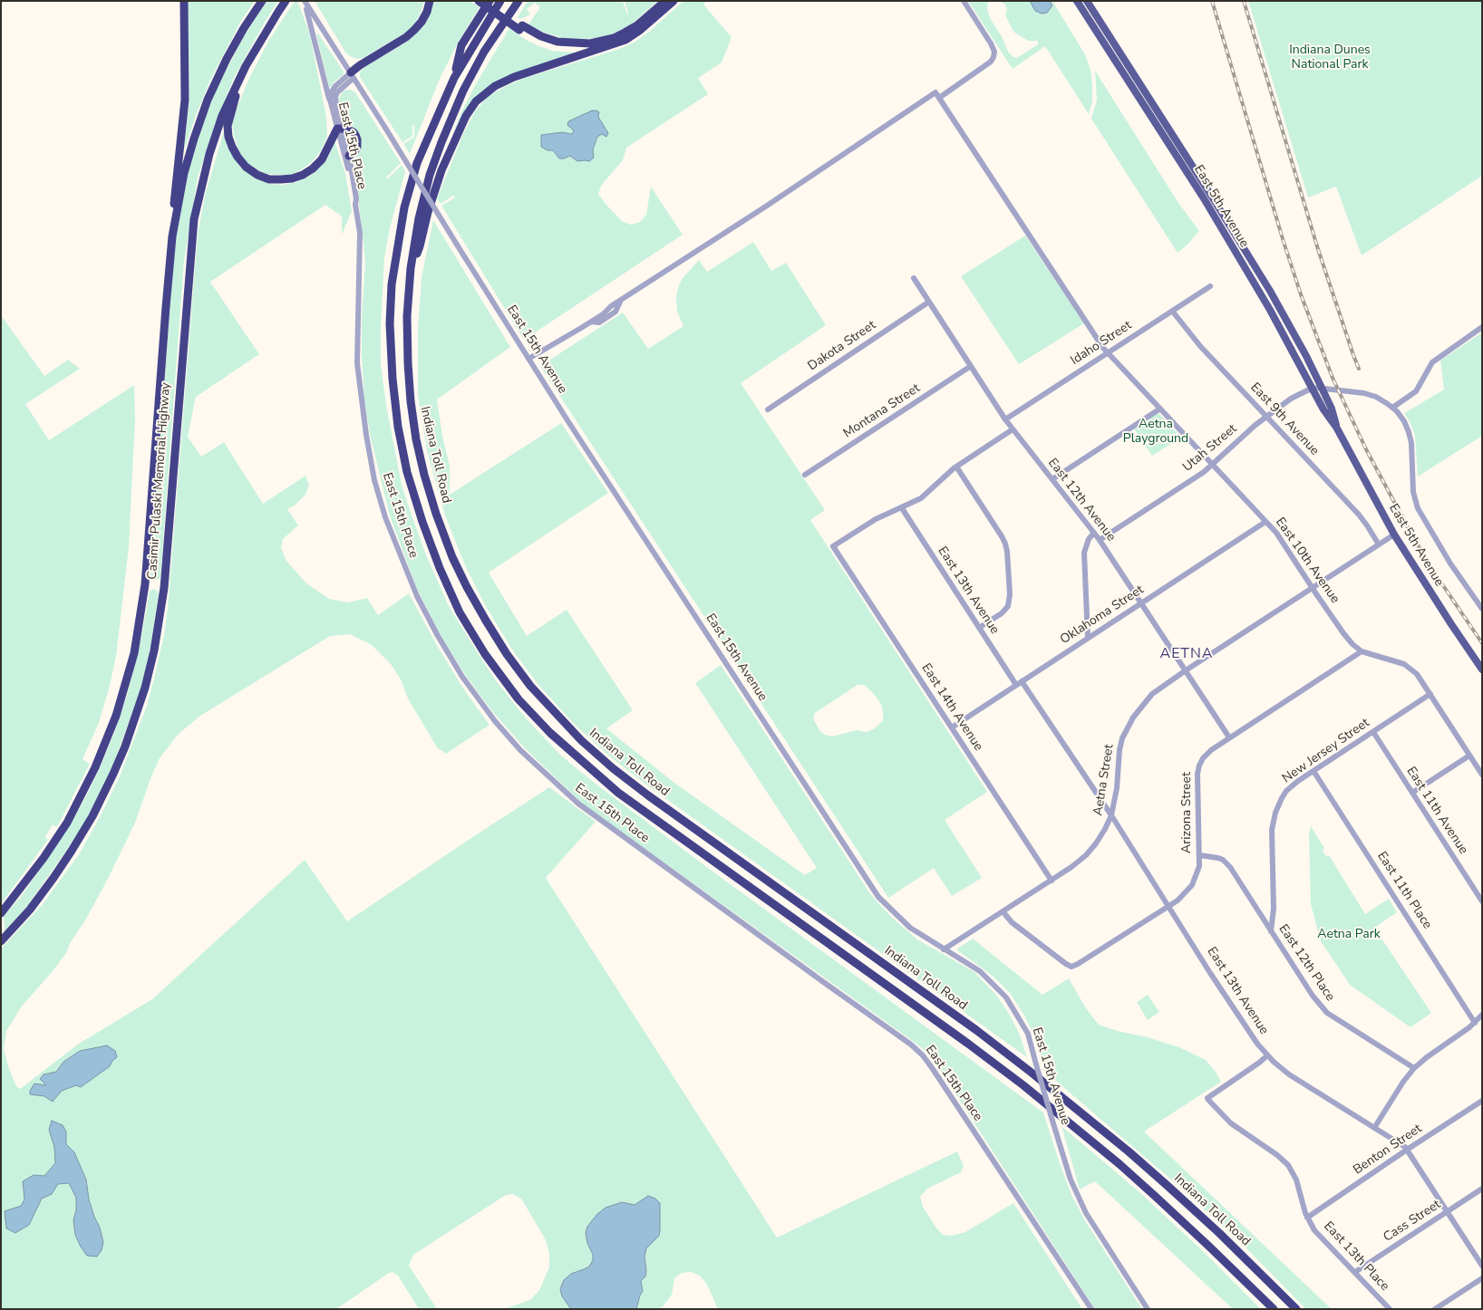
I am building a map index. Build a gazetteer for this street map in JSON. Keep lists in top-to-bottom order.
{
  "streets": {
    "highway": ["Indiana Toll Road", "Casimir Pulaski Memorial Highway"],
    "main road": ["East 5th Avenue"],
    "street": [
      "East 15th Place",
      "Idaho Street",
      "Dakota Street",
      "East 15th Avenue",
      "Montana Street",
      "East 9th Avenue",
      "Utah Street",
      "East 12th Avenue",
      "East 10th Avenue",
      "East 13th Avenue",
      "Oklahoma Street",
      "East 14th Avenue",
      "New Jersey Street",
      "Aetna Street",
      "East 11th Avenue",
      "Arizona Street",
      "East 11th Place",
      "East 12th Place",
      "Benton Street",
      "Cass Street",
      "East 13th Place"
    ]
  },
  "crossings": [
    ["East 15th Place", "East 15th Avenue"],
    ["East 5th Avenue", "Utah Street"],
    ["East 5th Avenue", "Aetna Street"],
    ["Idaho Street", "East 9th Avenue"],
    ["Idaho Street", "East 12th Avenue"],
    ["Idaho Street", "East 10th Avenue"],
    ["Dakota Street", "East 12th Avenue"],
    ["East 15th Avenue", "Aetna Street"],
    ["Montana Street", "East 12th Avenue"],
    ["East 9th Avenue", "Utah Street"],
    ["East 9th Avenue", "Aetna Street"],
    ["Utah Street", "East 12th Avenue"],
    ["Utah Street", "East 10th Avenue"],
    ["East 12th Avenue", "Oklahoma Street"],
    ["East 12th Avenue", "Aetna Street"],
    ["East 12th Avenue", "Arizona Street"],
    ["East 10th Avenue", "Oklahoma Street"],
    ["East 10th Avenue", "New Jersey Street"],
    ["East 10th Avenue", "Aetna Street"],
    ["East 10th Avenue", "Arizona Street"],
    ["East 13th Avenue", "Oklahoma Street"],
    ["East 13th Avenue", "East 14th Avenue"],
    ["East 13th Avenue", "Aetna Street"],
    ["East 13th Avenue", "Arizona Street"],
    ["East 13th Avenue", "Benton Street"],
    ["East 13th Avenue", "Cass Street"],
    ["East 13th Avenue", "East 13th Place"],
    ["Oklahoma Street", "East 14th Avenue"],
    ["East 14th Avenue", "Aetna Street"],
    ["New Jersey Street", "East 11th Avenue"],
    ["New Jersey Street", "East 11th Place"],
    ["New Jersey Street", "East 12th Place"],
    ["Aetna Street", "Arizona Street"],
    ["Arizona Street", "East 12th Place"],
    ["Benton Street", "East 13th Place"],
    ["Cass Street", "East 13th Place"]
  ],
  "districts": ["AETNA"],
  "parks": ["Indiana Dunes National Park", "Aetna Playground", "Aetna Park"]
}
